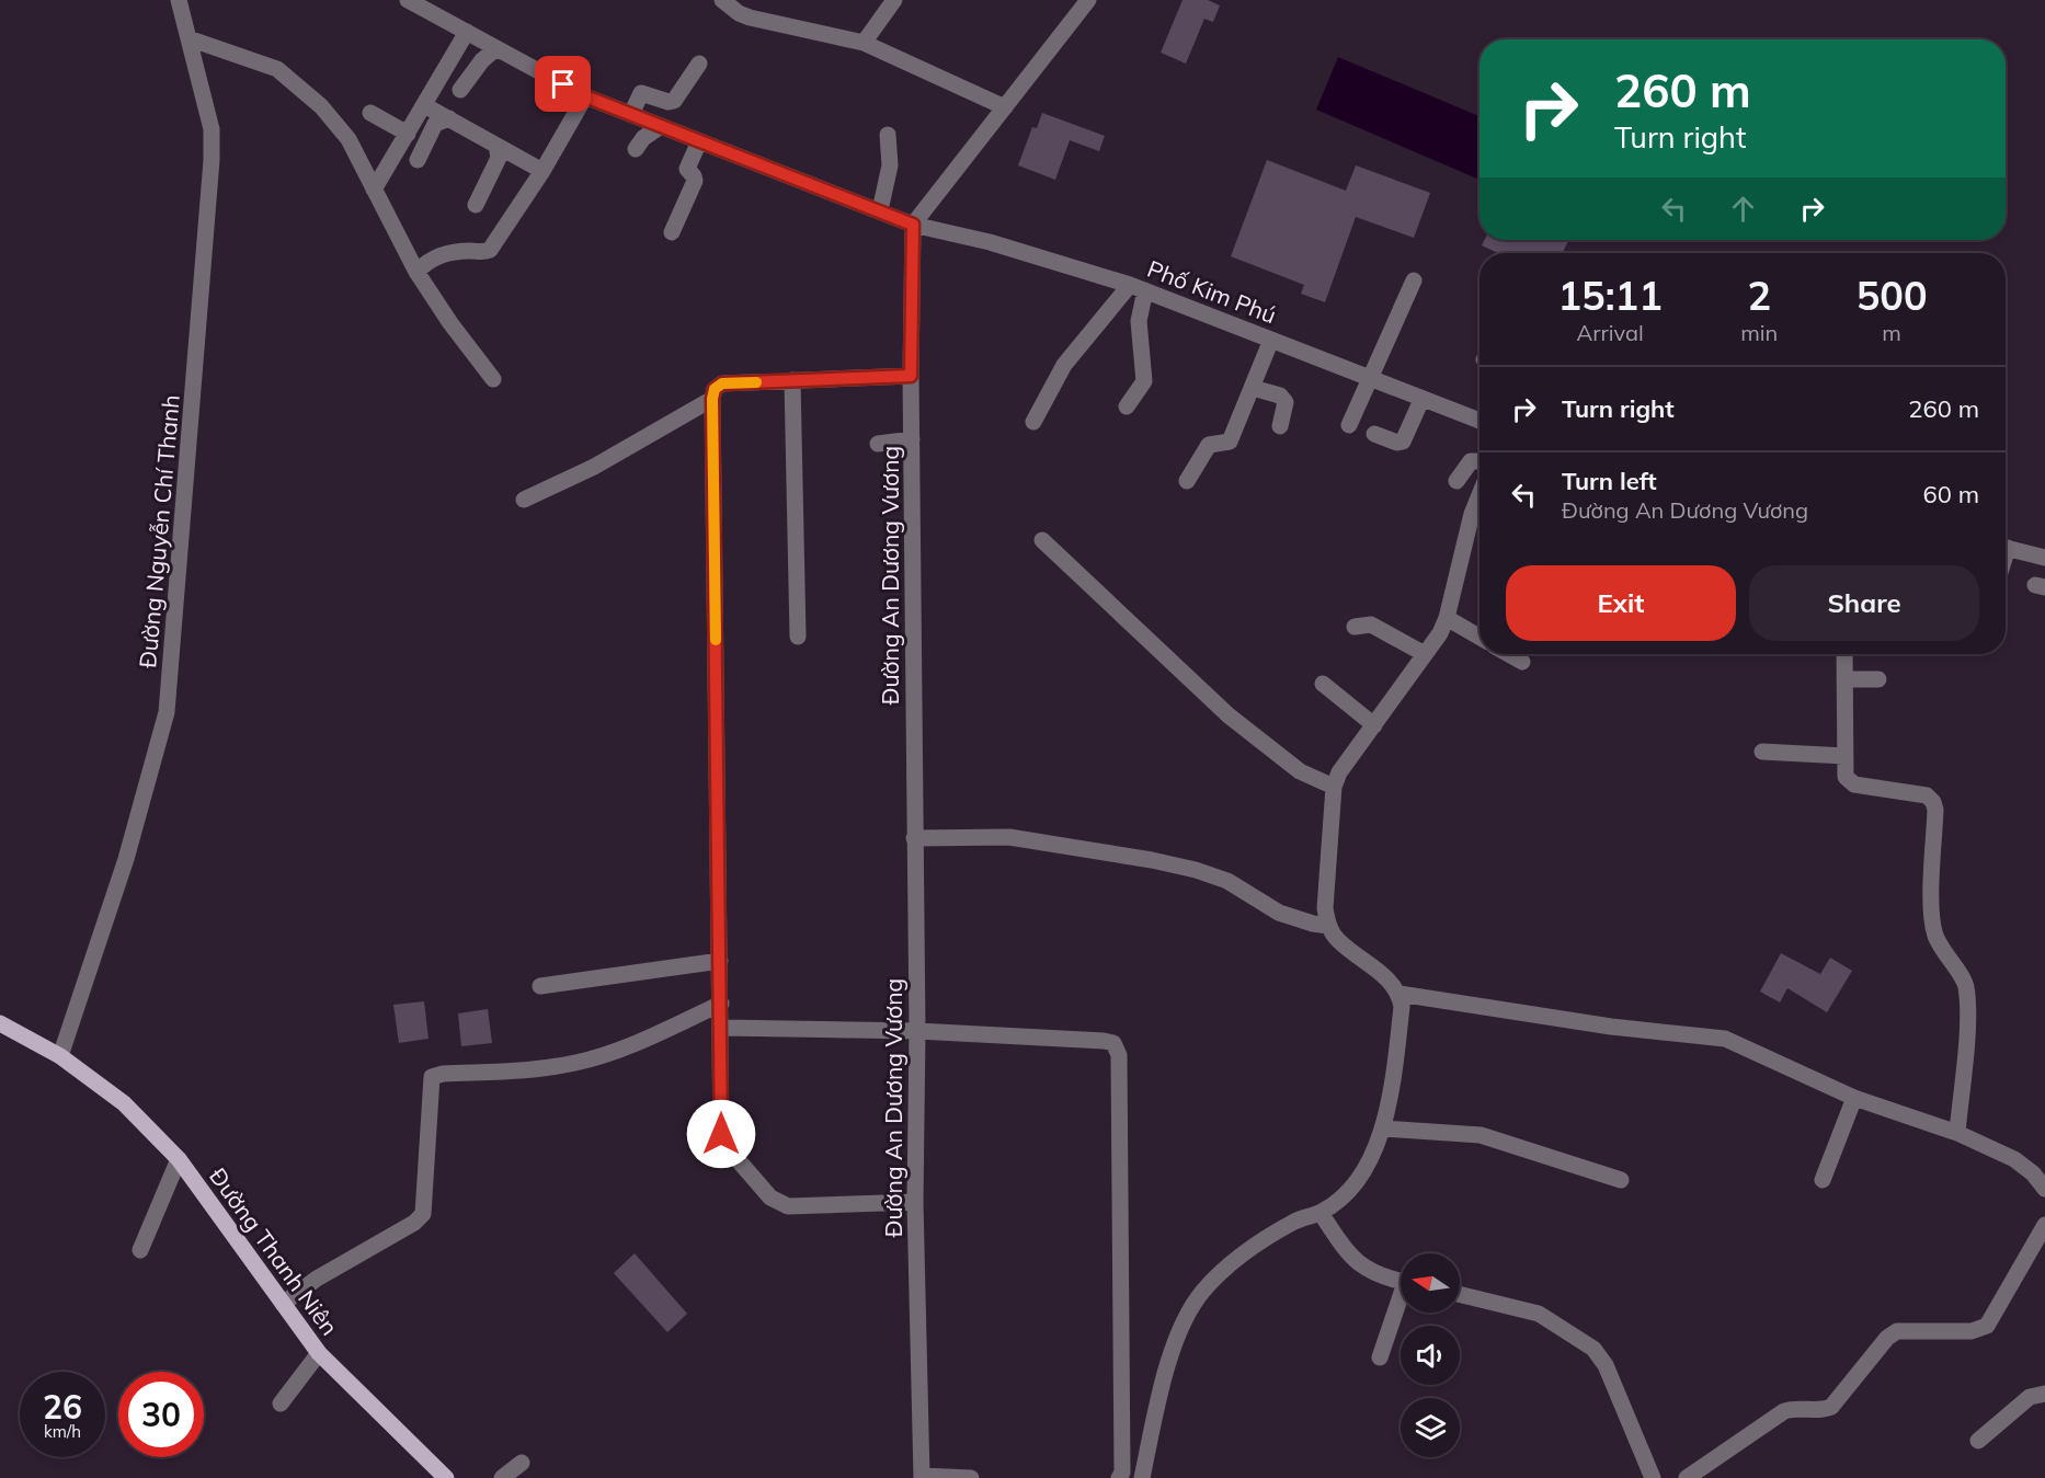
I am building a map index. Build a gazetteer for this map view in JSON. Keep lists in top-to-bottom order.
{
  "streets": {
    "main road": ["Đường Thanh Niên"],
    "street": ["Phố Kim Phú", "Đường Nguyễn Chí Thanh", "Đường An Dương Vương"]
  },
  "crossings": [
    ["Phố Kim Phú", "Đường An Dương Vương"],
    ["Đường Nguyễn Chí Thanh", "Đường Thanh Niên"]
  ],
  "north": "left",
  "page": {
    "turn": ["260 m", "Turn right"],
    "eta": [
      "15:11",
      "Arrival",
      "2",
      "min",
      "500",
      "m"
    ],
    "list": [
      {
        "name": "Turn right",
        "value": "260 m"
      },
      {
        "name": "Turn left",
        "note": "Đường An Dương Vương",
        "value": "60 m"
      }
    ],
    "buttons": ["Exit", "Share"],
    "speed": "26 km/h",
    "limit": "30"
  }
}
